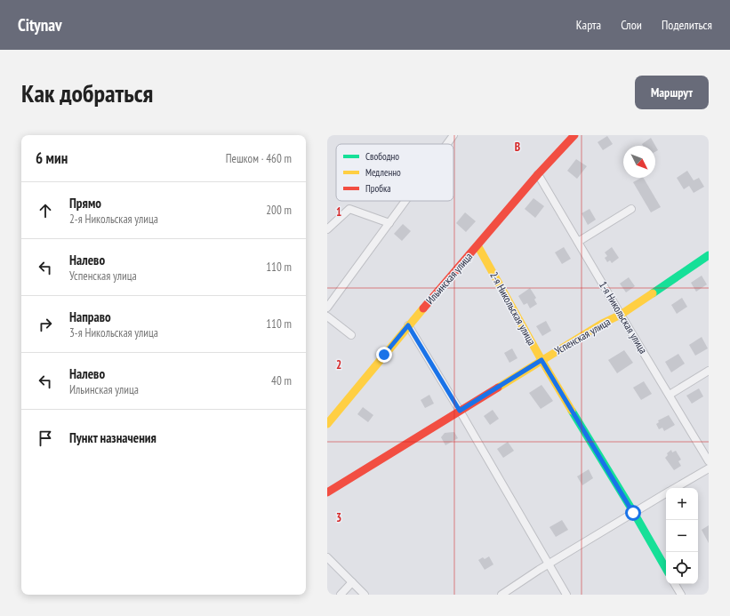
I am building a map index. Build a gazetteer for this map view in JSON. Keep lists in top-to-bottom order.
{
  "streets": {
    "street": [
      "Ильинская улица",
      "2-я Никольская улица",
      "1-я Никольская улица",
      "Успенская улица"
    ]
  },
  "crossings": [
    ["Ильинская улица", "2-я Никольская улица"],
    ["Ильинская улица", "1-я Никольская улица"],
    ["2-я Никольская улица", "Успенская улица"],
    ["1-я Никольская улица", "Успенская улица"]
  ],
  "legend": ["Свободно", "Медленно", "Пробка"],
  "north": "bottom right",
  "page": {
    "header": "Citynav",
    "nav": ["Карта", "Слои", "Поделиться"],
    "buttons": "Маршрут",
    "title": "Как добраться",
    "heading": ["6 мин", "Пешком · 460 m"],
    "list": [
      ["Прямо", "2-я Никольская улица", "200 m"],
      ["Налево", "Успенская улица", "110 m"],
      ["Направо", "3-я Никольская улица", "110 m"],
      ["Налево", "Ильинская улица", "40 m"],
      "Пункт назначения"
    ],
    "map_buttons": ["+", "−"]
  },
  "grid": {
    "columns": ["B"],
    "rows": ["1", "2", "3"]
  }
}
